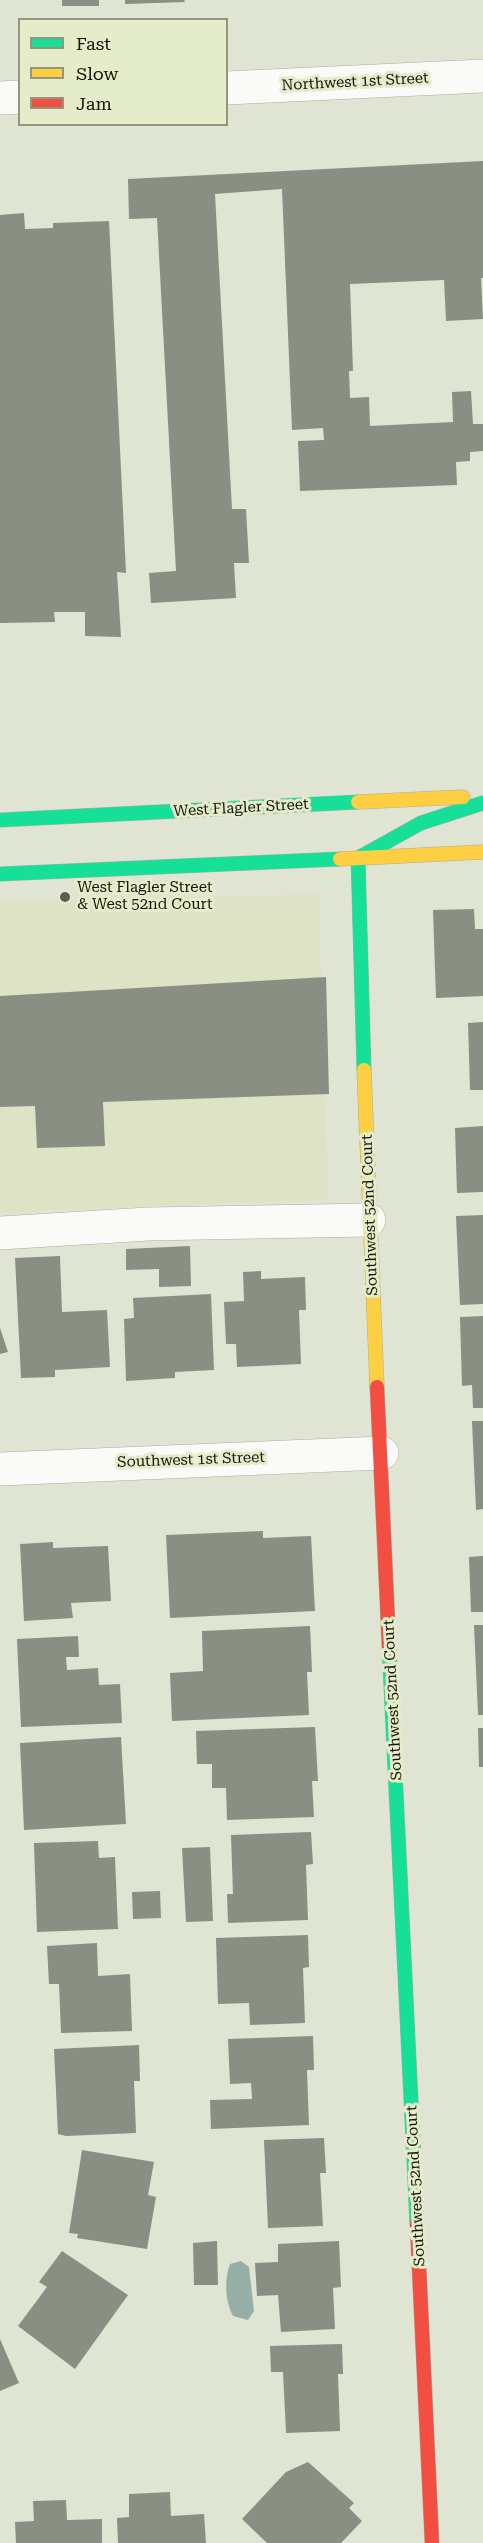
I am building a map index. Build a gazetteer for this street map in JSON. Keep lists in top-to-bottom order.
{
  "streets": {
    "street": [
      "Northwest 1st Street",
      "West Flagler Street",
      "Southwest 52nd Court",
      "Southwest 1st Street"
    ]
  },
  "crossings": [
    ["Southwest 52nd Court", "Southwest 1st Street"]
  ],
  "places": ["West Flagler Street & West 52nd Court"],
  "legend": ["Fast", "Slow", "Jam"]
}
